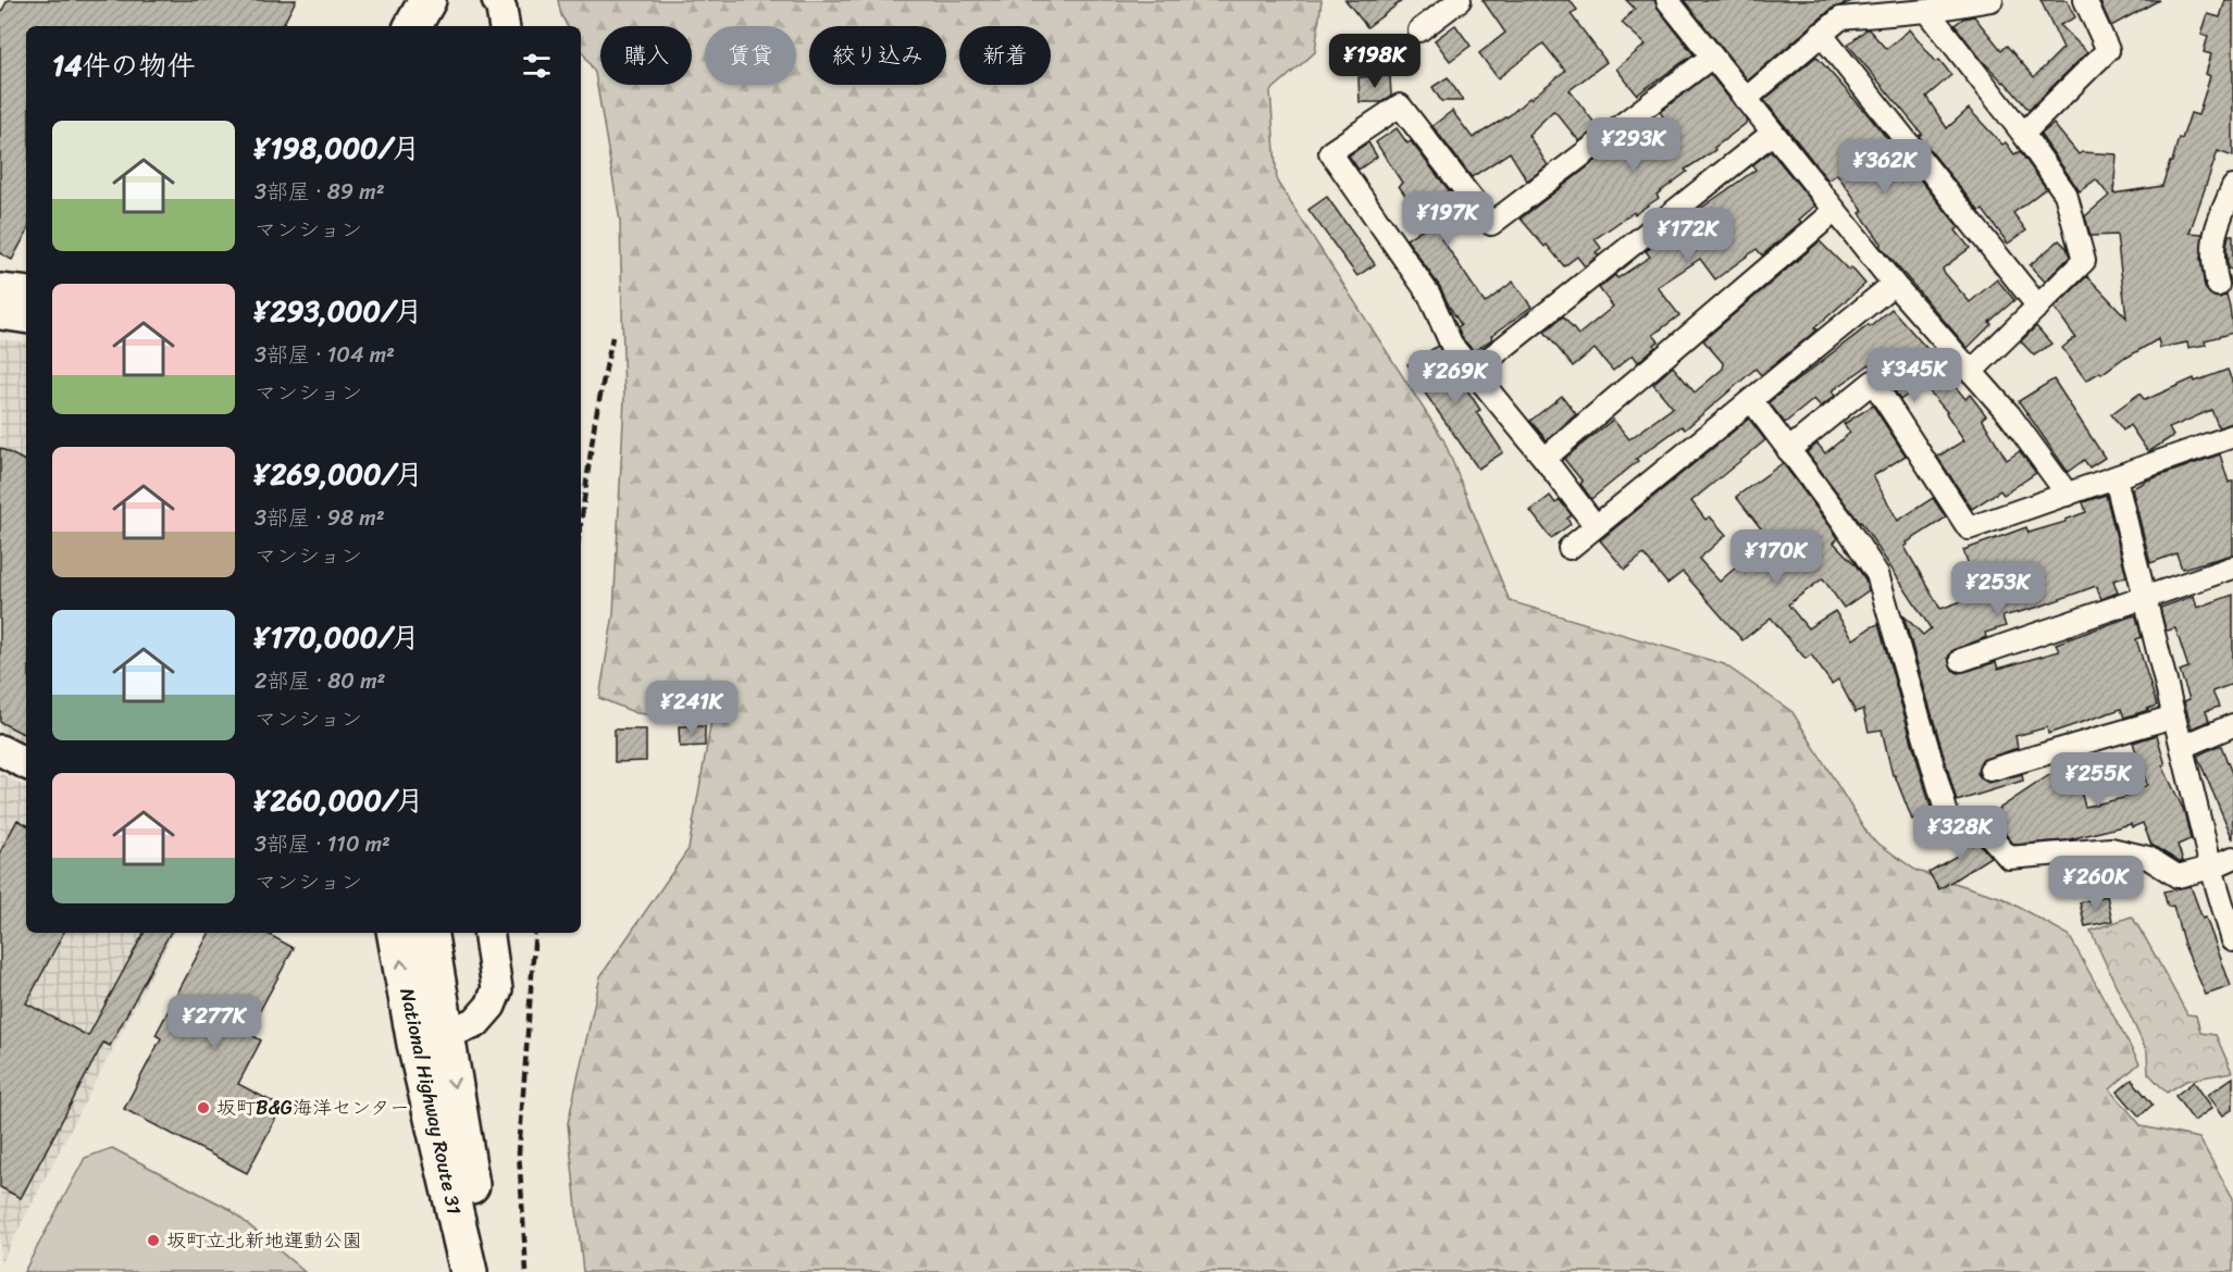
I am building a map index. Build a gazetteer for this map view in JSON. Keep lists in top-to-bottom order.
{
  "streets": {
    "highway": ["National Highway Route 31"]
  },
  "places": ["坂町B&G海洋センター", "坂町立北新地運動公園"],
  "page": {
    "chip": [
      "購入",
      "賃貸",
      "絞り込み",
      "新着"
    ],
    "heading": "14件の物件",
    "price": [
      "¥198K",
      "¥293K",
      "¥362K",
      "¥197K",
      "¥172K",
      "¥345K",
      "¥269K",
      "¥170K",
      "¥253K",
      "¥241K",
      "¥255K",
      "¥328K",
      "¥260K",
      "¥277K"
    ],
    "list": [
      {
        "name": "¥198,000/月",
        "note": "3部屋 · 89 m² · マンション"
      },
      {
        "name": "¥293,000/月",
        "note": "3部屋 · 104 m² · マンション"
      },
      {
        "name": "¥269,000/月",
        "note": "3部屋 · 98 m² · マンション"
      },
      {
        "name": "¥170,000/月",
        "note": "2部屋 · 80 m² · マンション"
      },
      {
        "name": "¥260,000/月",
        "note": "3部屋 · 110 m² · マンション"
      }
    ]
  }
}
